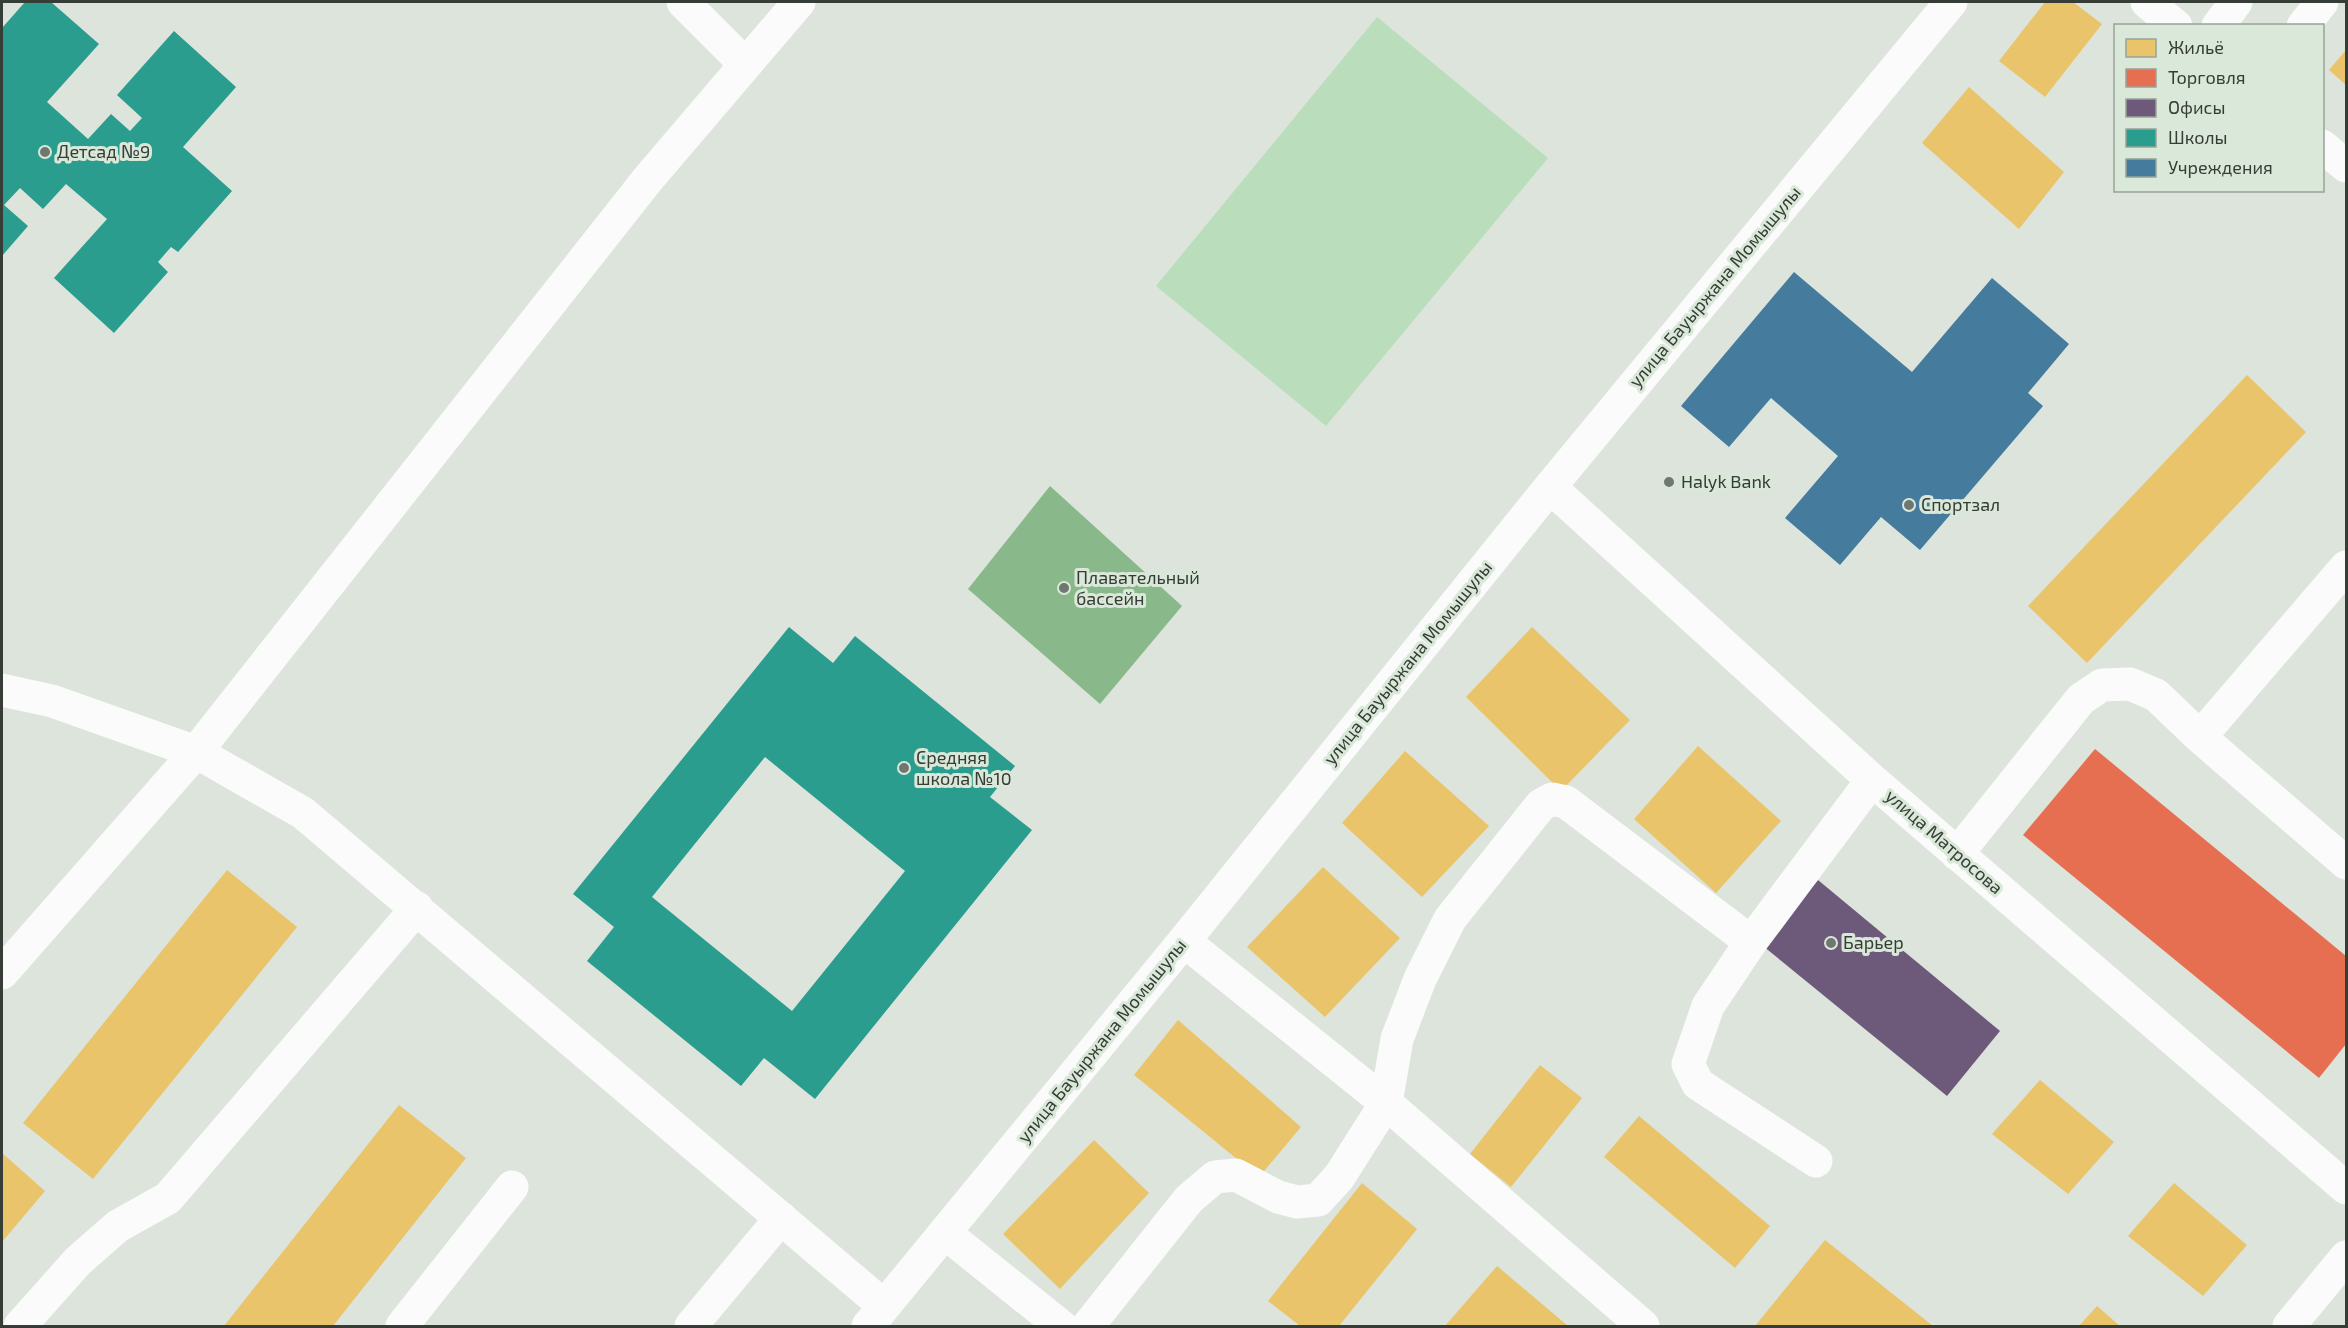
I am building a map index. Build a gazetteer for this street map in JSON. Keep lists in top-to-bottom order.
{
  "streets": {
    "street": ["улица Бауыржана Момышулы", "улица Матросова"]
  },
  "crossings": [
    ["улица Бауыржана Момышулы", "улица Матросова"]
  ],
  "places": [
    "Детсад №9",
    "Halyk Bank",
    "Спортзал",
    "Плавательный бассейн",
    "Средняя школа №10",
    "Барьер"
  ],
  "legend": [
    "Жильё",
    "Торговля",
    "Офисы",
    "Школы",
    "Учреждения"
  ]
}
